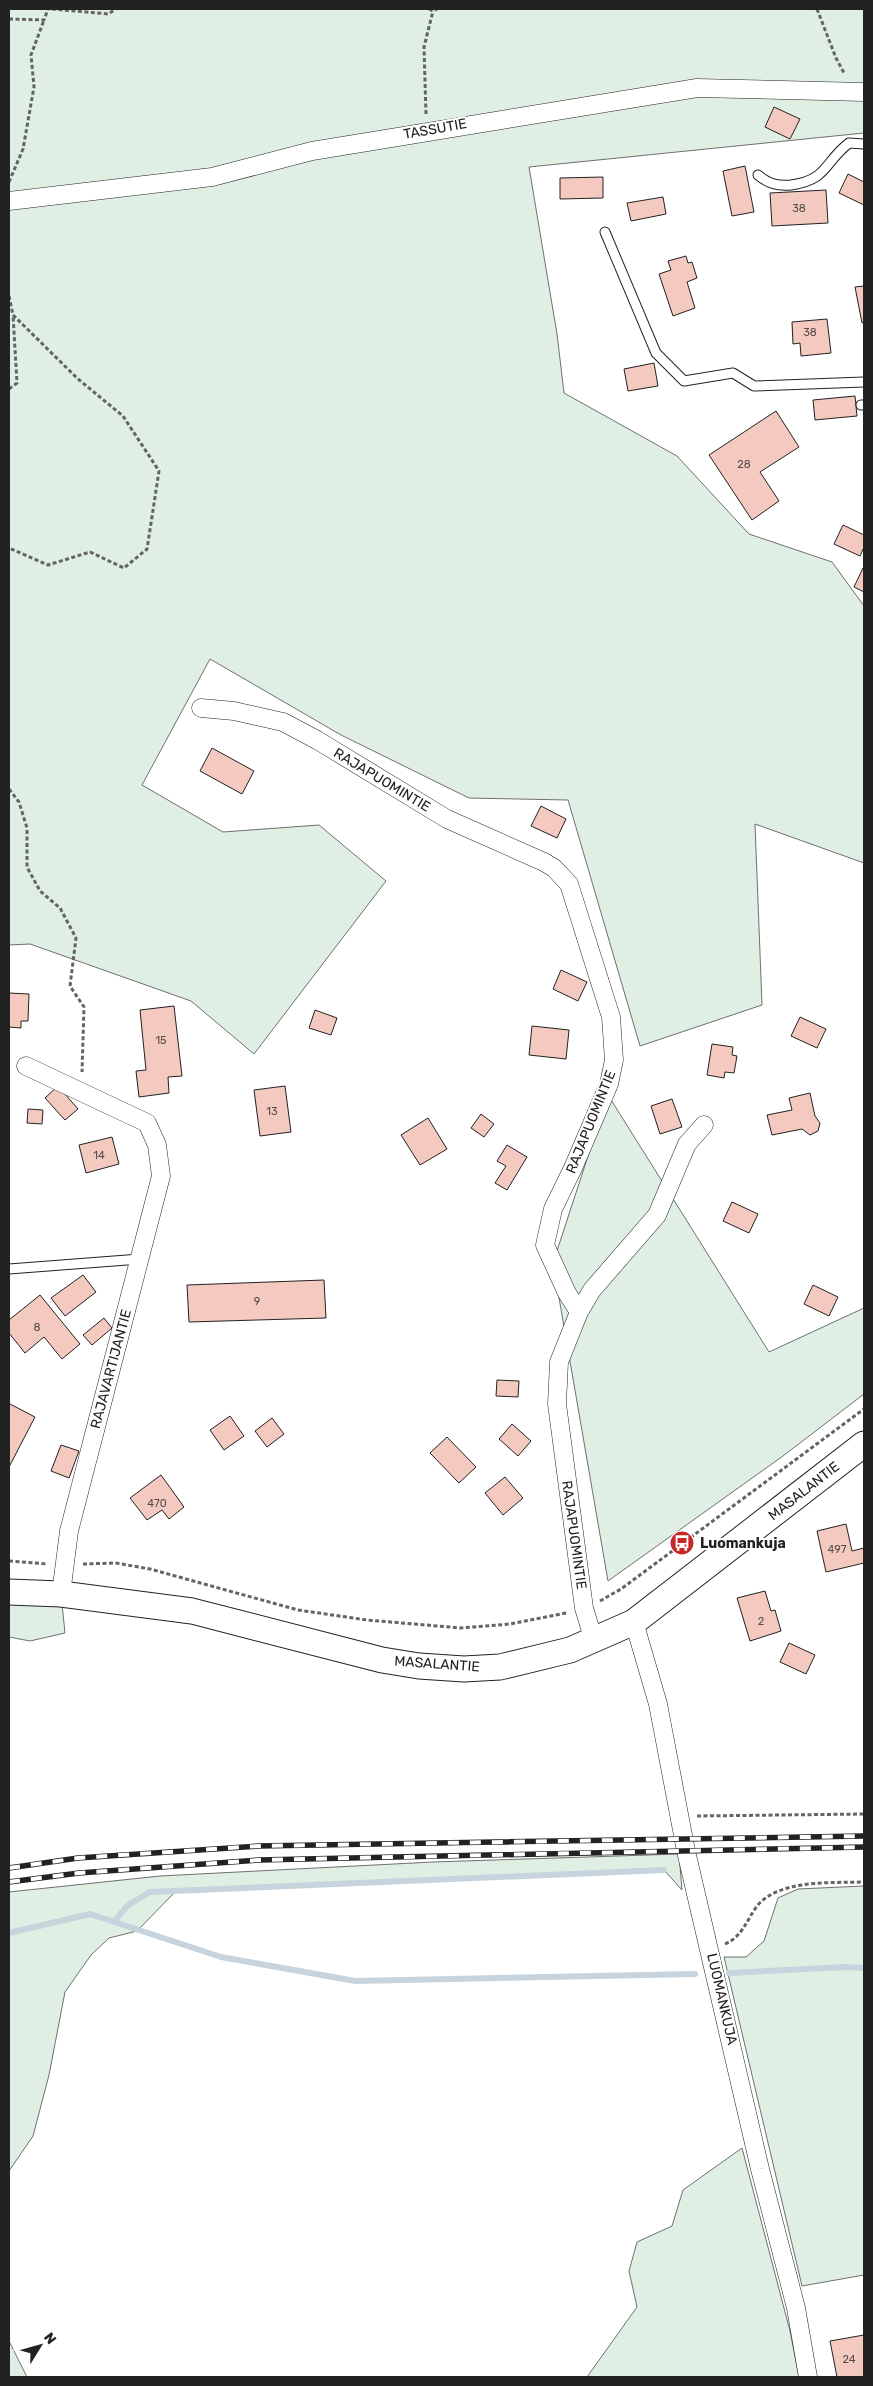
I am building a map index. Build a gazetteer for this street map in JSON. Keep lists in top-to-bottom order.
{
  "streets": {
    "street": [
      "TASSUTIE",
      "RAJAPUOMINTIE",
      "RAJAVARTIJANTIE",
      "MASALANTIE",
      "LUOMANKUJA"
    ]
  },
  "crossings": [
    ["RAJAPUOMINTIE", "MASALANTIE"],
    ["RAJAVARTIJANTIE", "MASALANTIE"],
    ["MASALANTIE", "LUOMANKUJA"]
  ],
  "places": {
    "bus stop": ["Luomankuja"]
  },
  "house_numbers": [
    "38",
    "38",
    "28",
    "15",
    "13",
    "14",
    "9",
    "8",
    "470",
    "497",
    "2",
    "24"
  ],
  "north": "top right"
}
